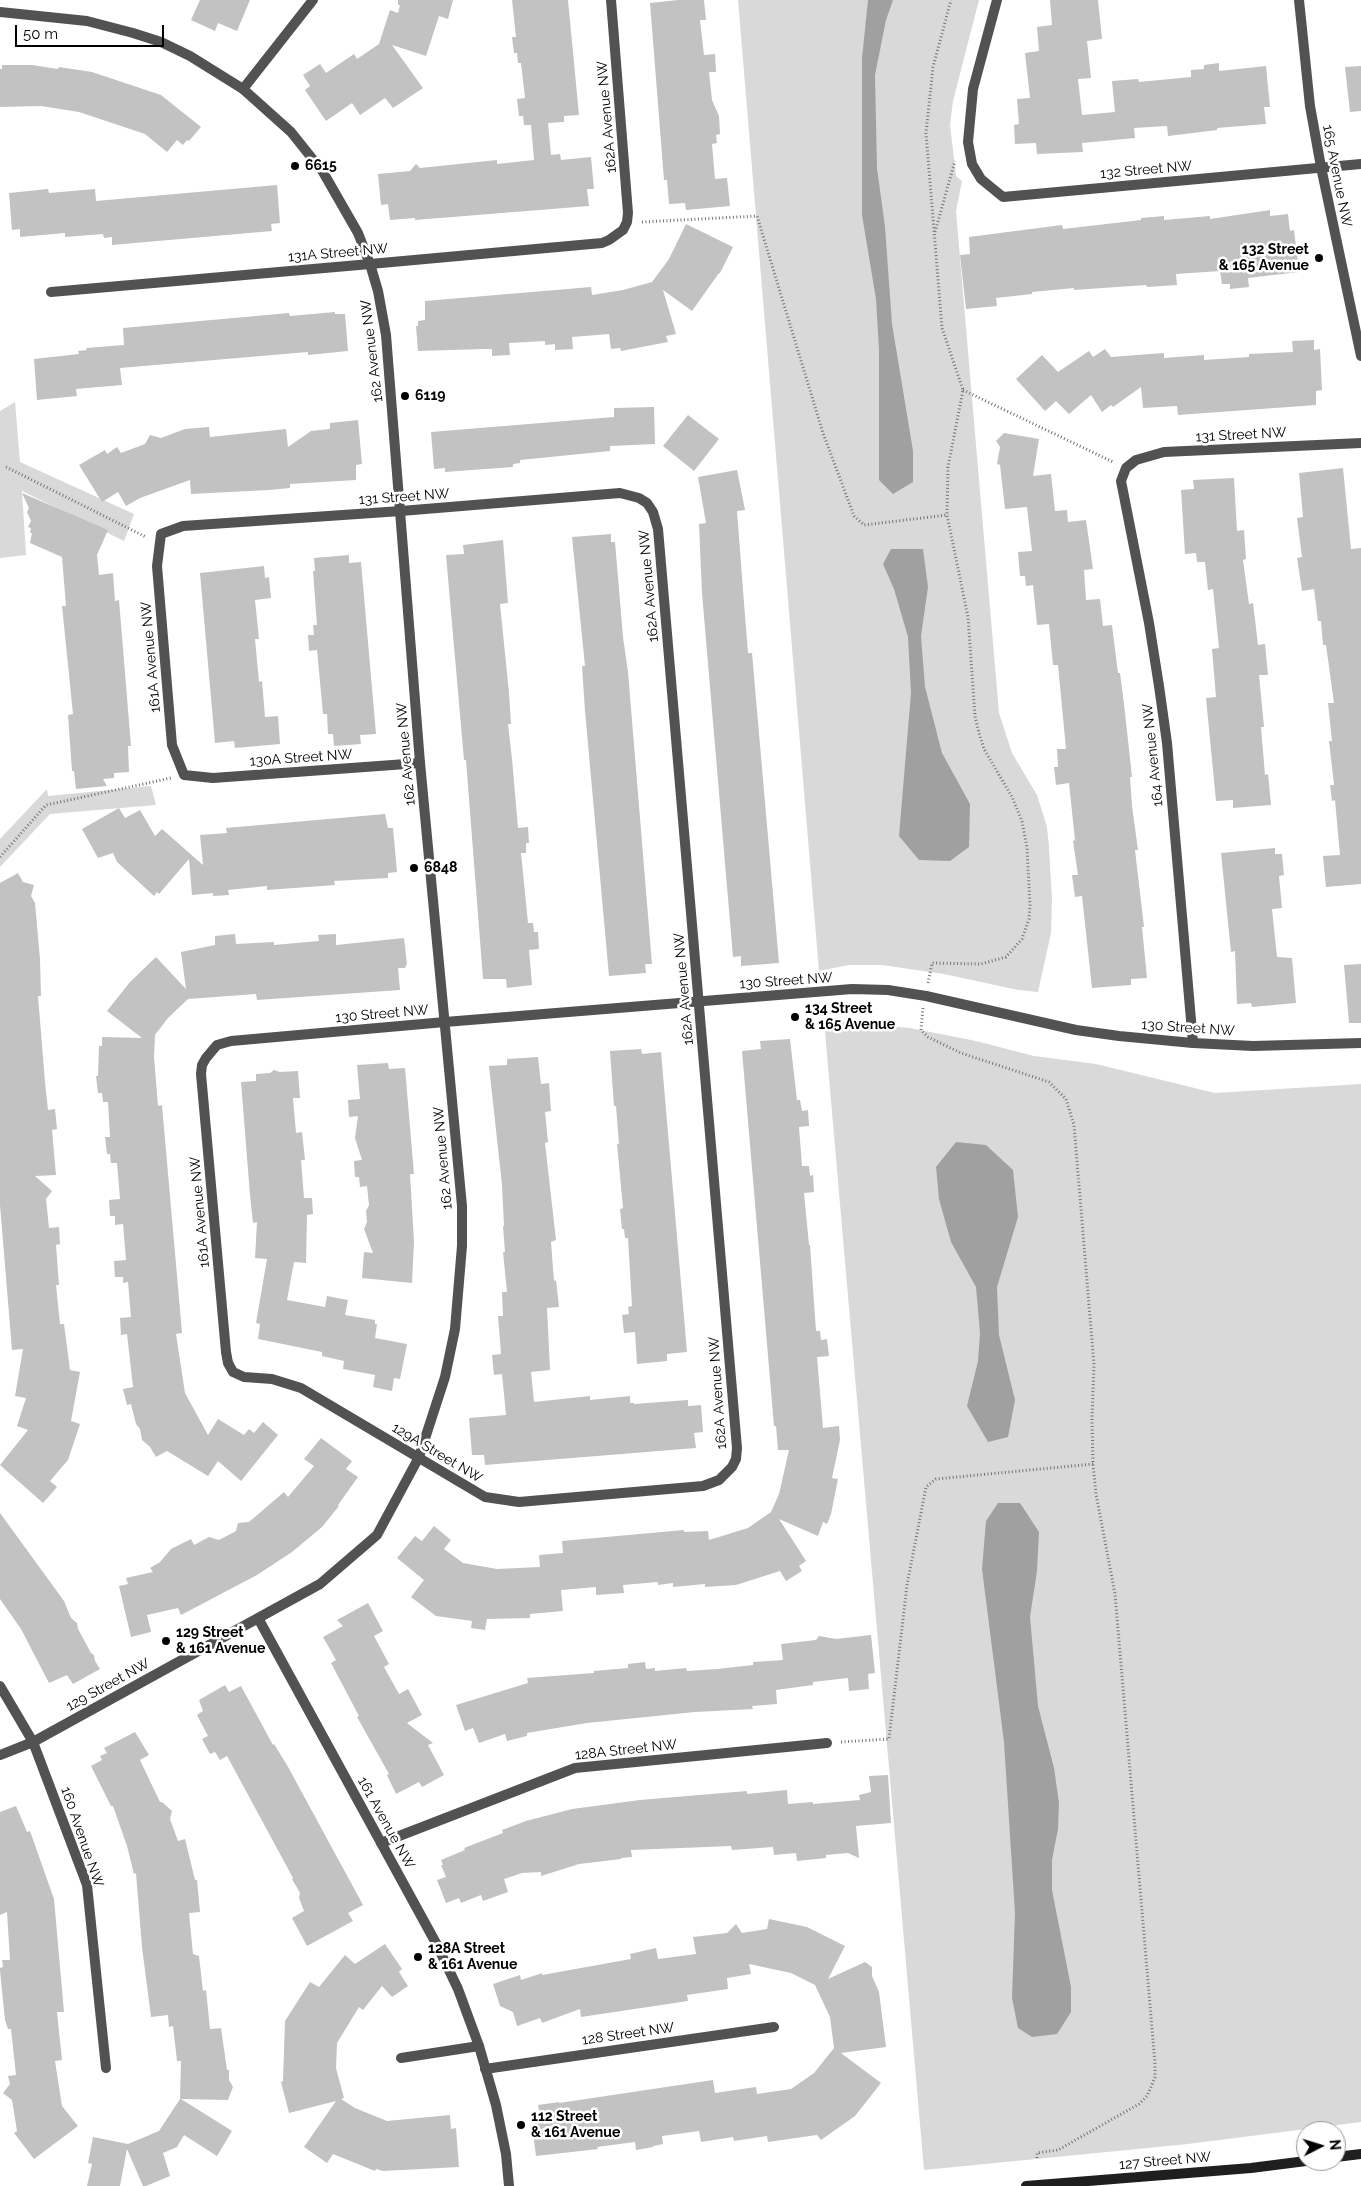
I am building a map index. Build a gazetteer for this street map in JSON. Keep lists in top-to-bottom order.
{
  "streets": {
    "main road": ["127 Street NW"],
    "street": [
      "162A Avenue NW",
      "132 Street NW",
      "165 Avenue NW",
      "131A Street NW",
      "162 Avenue NW",
      "131 Street NW",
      "161A Avenue NW",
      "164 Avenue NW",
      "130A Street NW",
      "130 Street NW",
      "129A Street NW",
      "129 Street NW",
      "128A Street NW",
      "161 Avenue NW",
      "160 Avenue NW",
      "128 Street NW"
    ]
  },
  "crossings": [
    ["162A Avenue NW", "131A Street NW"],
    ["162A Avenue NW", "131 Street NW"],
    ["162A Avenue NW", "130 Street NW"],
    ["162A Avenue NW", "129A Street NW"],
    ["132 Street NW", "165 Avenue NW"],
    ["131A Street NW", "162 Avenue NW"],
    ["162 Avenue NW", "131 Street NW"],
    ["162 Avenue NW", "130A Street NW"],
    ["162 Avenue NW", "130 Street NW"],
    ["162 Avenue NW", "129A Street NW"],
    ["162 Avenue NW", "129 Street NW"],
    ["131 Street NW", "161A Avenue NW"],
    ["131 Street NW", "164 Avenue NW"],
    ["161A Avenue NW", "130A Street NW"],
    ["161A Avenue NW", "130 Street NW"],
    ["161A Avenue NW", "129A Street NW"],
    ["164 Avenue NW", "130 Street NW"],
    ["129A Street NW", "129 Street NW"],
    ["129 Street NW", "161 Avenue NW"],
    ["129 Street NW", "160 Avenue NW"],
    ["128A Street NW", "161 Avenue NW"],
    ["161 Avenue NW", "128 Street NW"]
  ],
  "places": [
    "6615",
    "132 Street & 165 Avenue",
    "6119",
    "6848",
    "134 Street & 165 Avenue",
    "129 Street & 161 Avenue",
    "128A Street & 161 Avenue",
    "112 Street & 161 Avenue"
  ],
  "scale_bar": "50 m",
  "north": "right"
}
